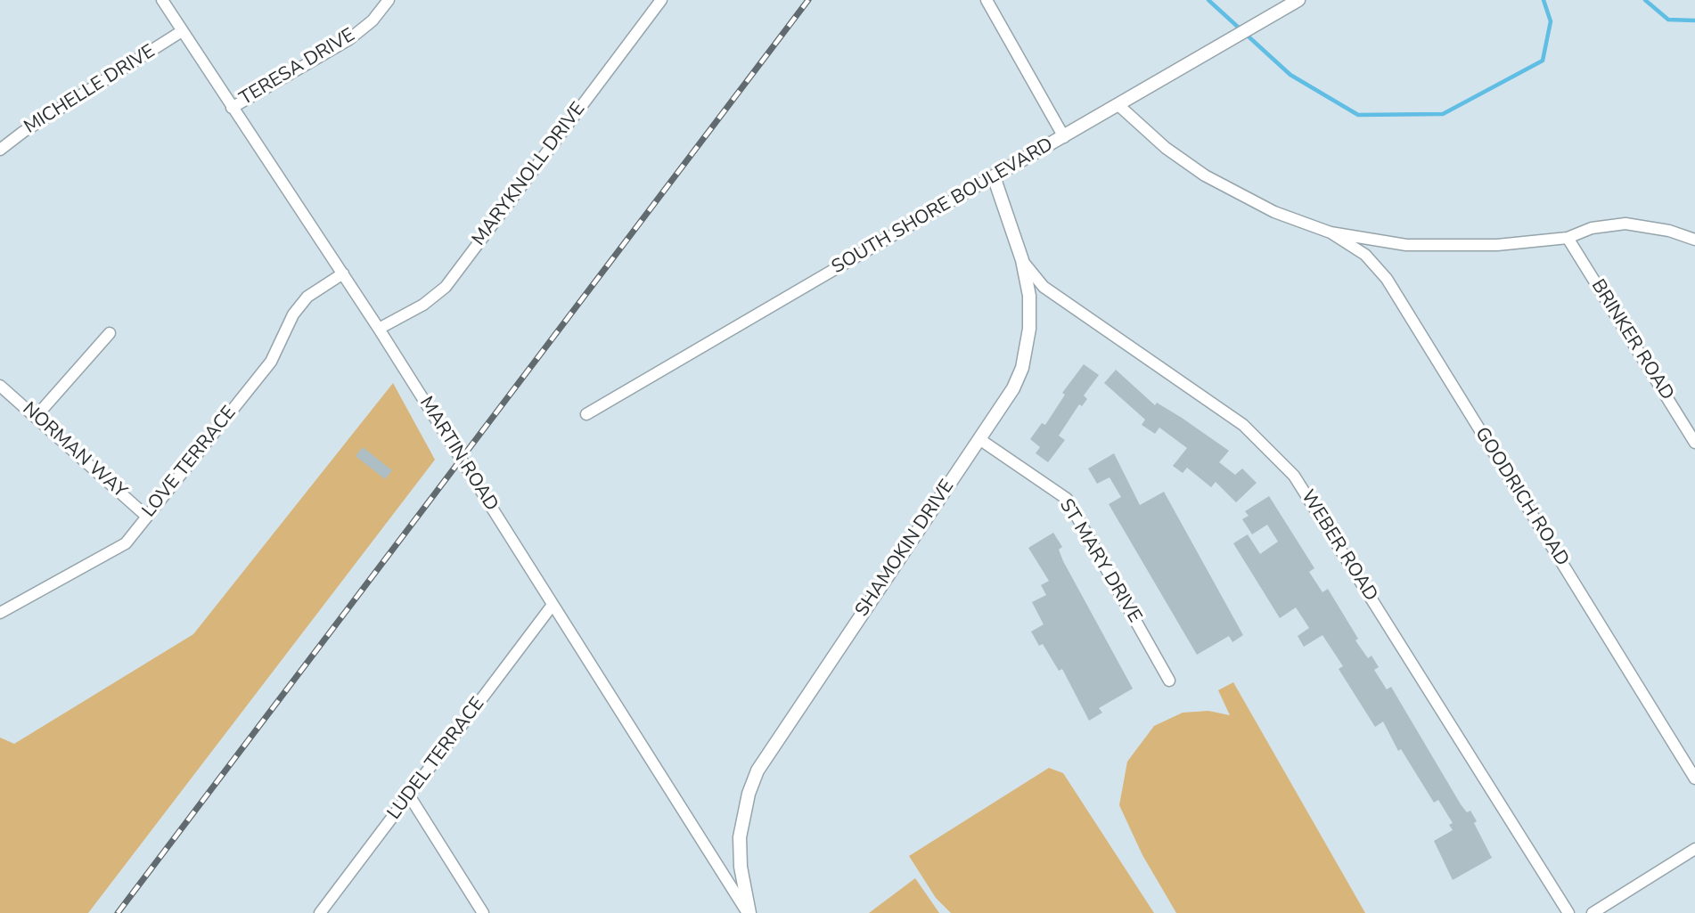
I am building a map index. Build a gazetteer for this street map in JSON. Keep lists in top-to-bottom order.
{
  "streets": {
    "street": [
      "TERESA DRIVE",
      "MICHELLE DRIVE",
      "MARYKNOLL DRIVE",
      "SOUTH SHORE BOULEVARD",
      "BRINKER ROAD",
      "NORMAN WAY",
      "MARTIN ROAD",
      "LOVE TERRACE",
      "GOODRICH ROAD",
      "WEBER ROAD",
      "SHAMOKIN DRIVE",
      "ST MARY DRIVE",
      "LUDEL TERRACE"
    ]
  },
  "crossings": [
    ["TERESA DRIVE", "MARTIN ROAD"],
    ["MICHELLE DRIVE", "MARTIN ROAD"],
    ["MARYKNOLL DRIVE", "MARTIN ROAD"],
    ["SOUTH SHORE BOULEVARD", "SHAMOKIN DRIVE"],
    ["NORMAN WAY", "LOVE TERRACE"],
    ["MARTIN ROAD", "LOVE TERRACE"],
    ["MARTIN ROAD", "SHAMOKIN DRIVE"],
    ["MARTIN ROAD", "LUDEL TERRACE"],
    ["WEBER ROAD", "SHAMOKIN DRIVE"],
    ["SHAMOKIN DRIVE", "ST MARY DRIVE"]
  ]
}
